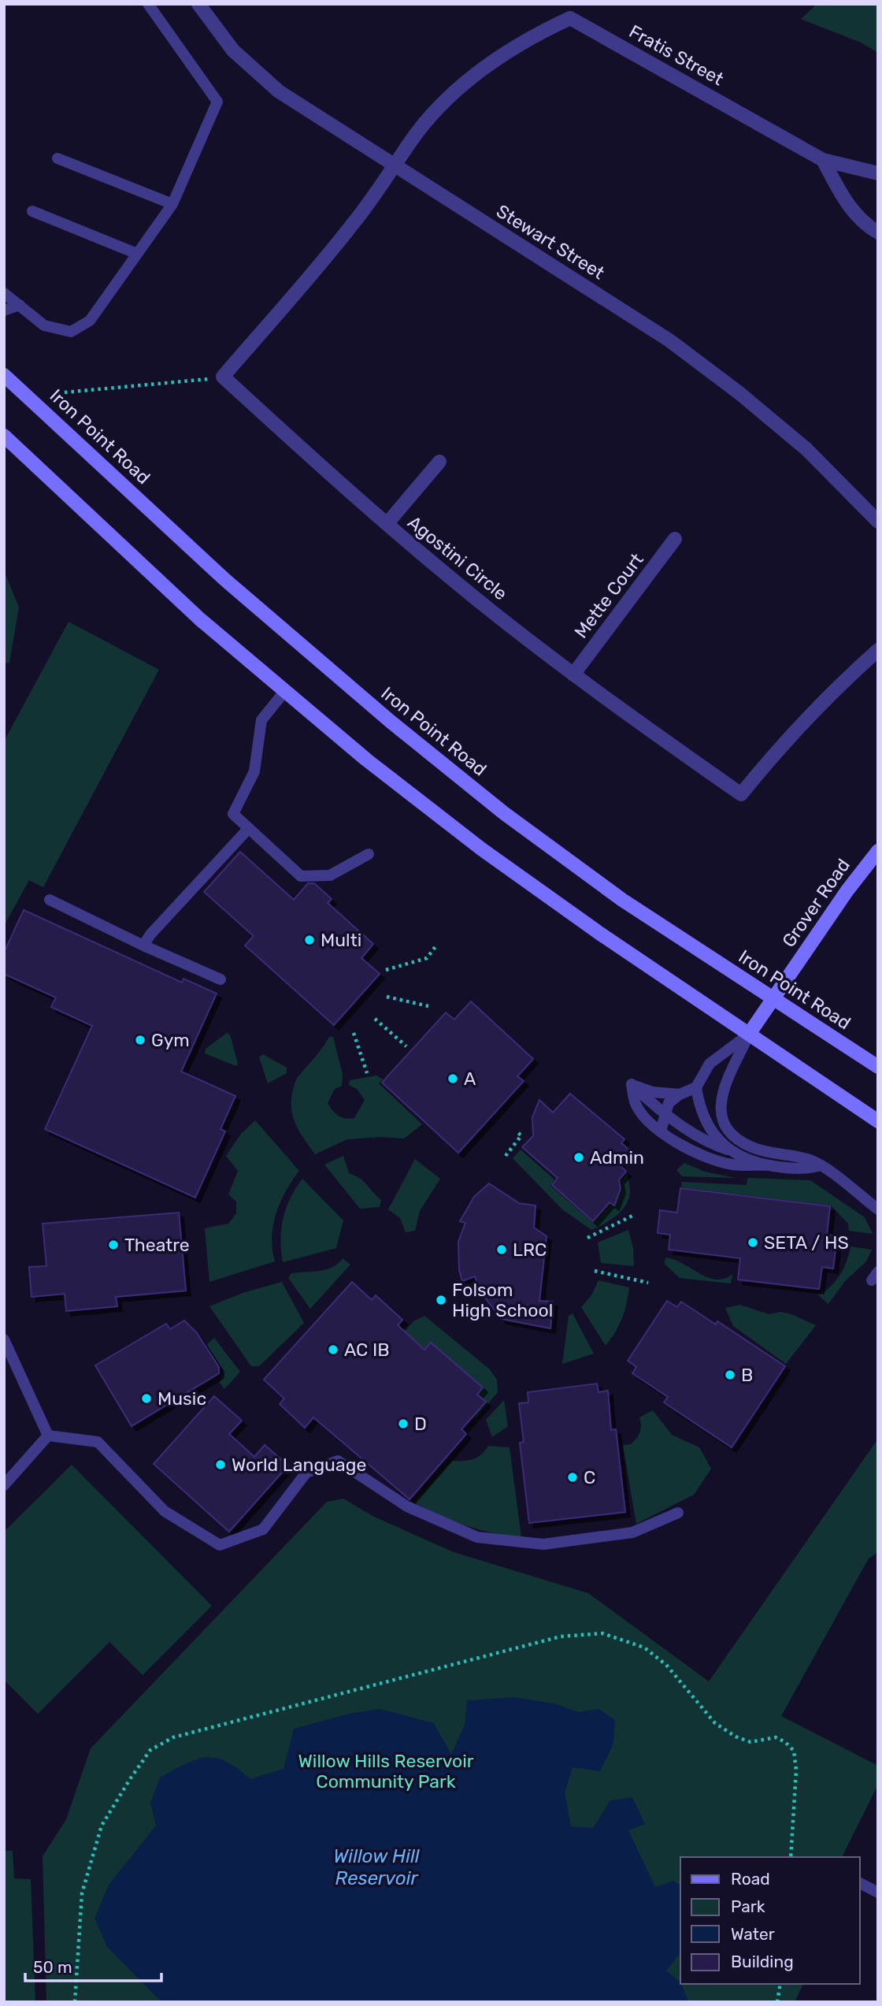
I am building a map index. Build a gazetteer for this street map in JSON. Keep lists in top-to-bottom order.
{
  "streets": {
    "main road": ["Iron Point Road", "Grover Road"],
    "street": [
      "Fratis Street",
      "Stewart Street",
      "Agostini Circle",
      "Mette Court"
    ]
  },
  "crossings": [
    ["Fratis Street", "Stewart Street"],
    ["Iron Point Road", "Grover Road"],
    ["Agostini Circle", "Mette Court"]
  ],
  "water": ["Willow Hill Reservoir"],
  "parks": ["Willow Hills Reservoir Community Park"],
  "places": [
    "Multi",
    "Gym",
    "A",
    "Admin",
    "SETA / HS",
    "Theatre",
    "LRC",
    "Folsom High School",
    "AC IB",
    "B",
    "Music",
    "D",
    "World Language",
    "C"
  ],
  "legend": [
    "Road",
    "Park",
    "Water",
    "Building"
  ],
  "scale_bar": "50 m"
}
